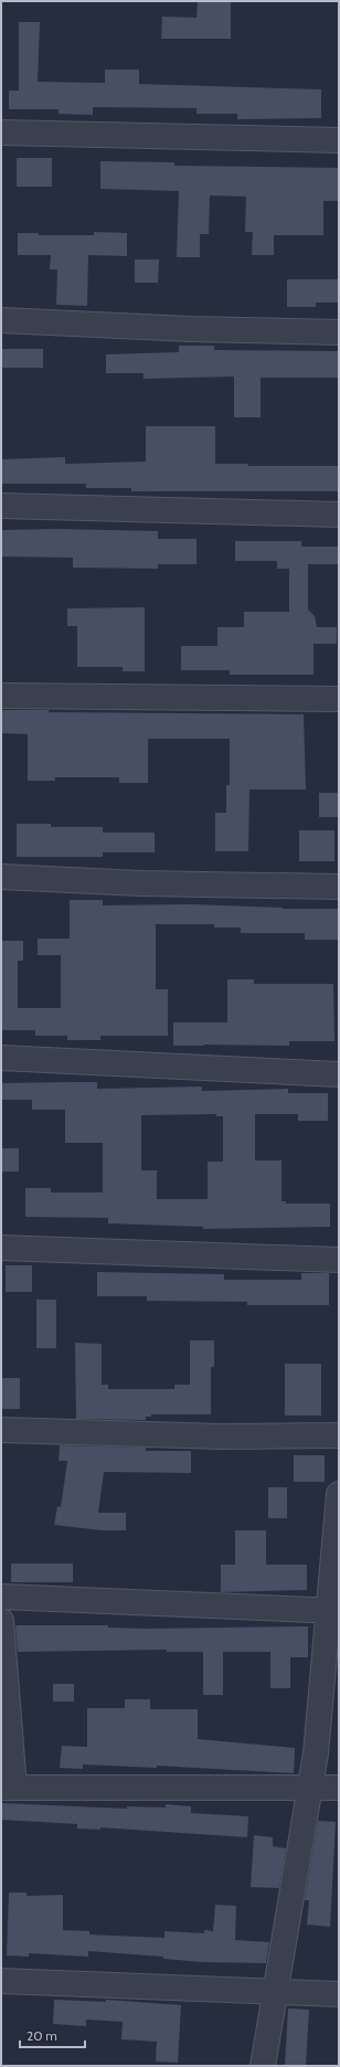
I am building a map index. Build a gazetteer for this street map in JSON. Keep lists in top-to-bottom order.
{
  "scale_bar": "20 m"
}
